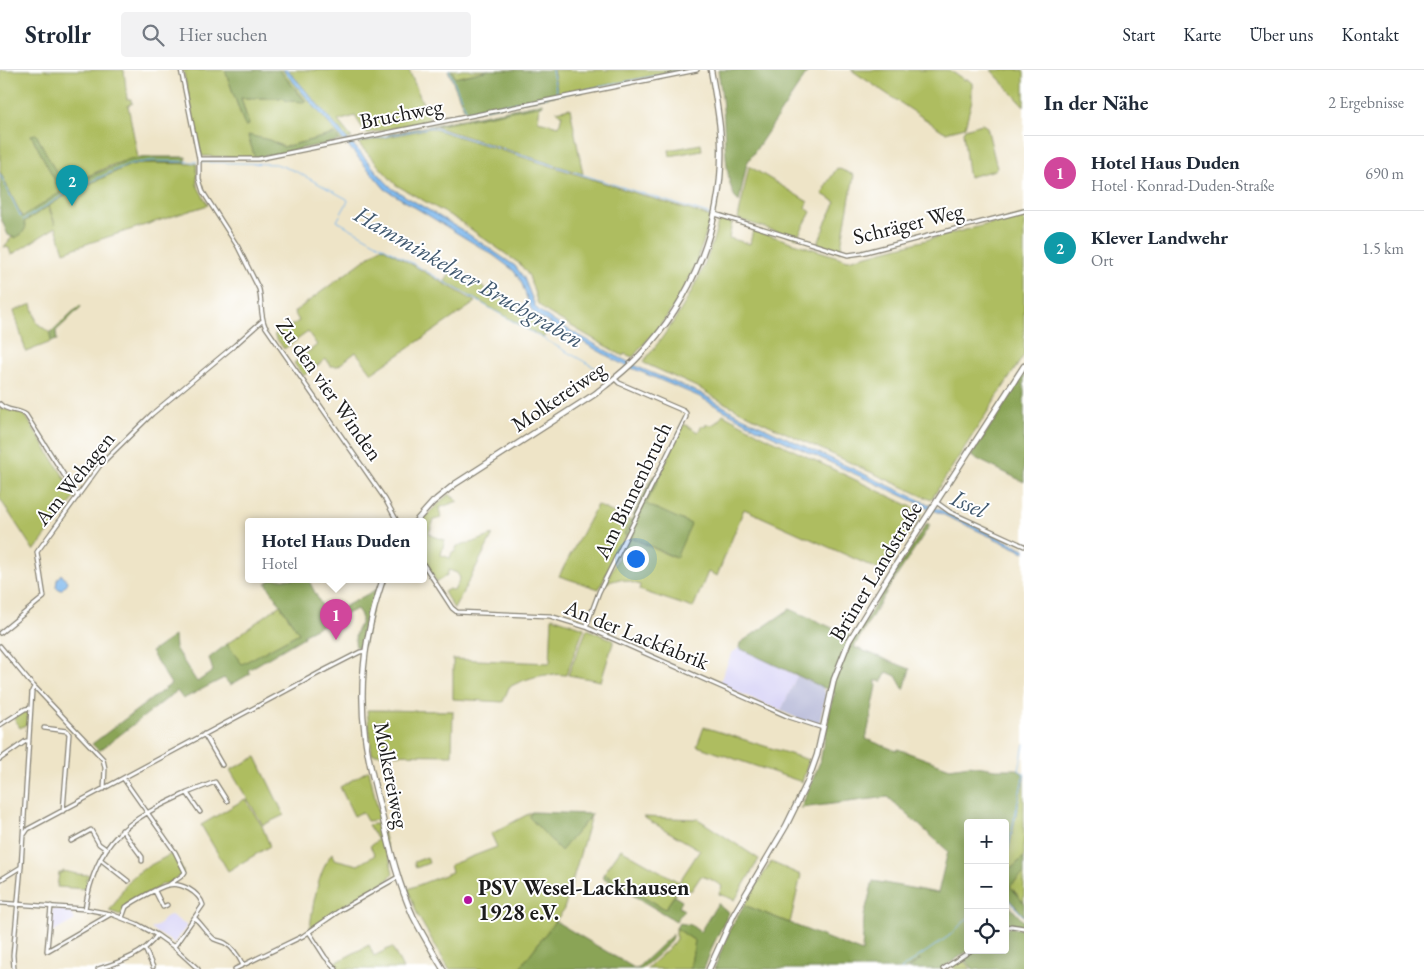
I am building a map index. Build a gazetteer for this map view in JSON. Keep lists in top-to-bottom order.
{
  "streets": {
    "main road": ["Molkereiweg", "Brüner Landstraße"],
    "street": [
      "Bruchweg",
      "Schräger Weg",
      "Zu den vier Winden",
      "Am Wehagen",
      "Am Binnenbruch",
      "An der Lackfabrik"
    ]
  },
  "crossings": [
    ["Bruchweg", "Zu den vier Winden"],
    ["Schräger Weg", "Molkereiweg"],
    ["Zu den vier Winden", "Am Wehagen"],
    ["Molkereiweg", "Am Binnenbruch"],
    ["Am Binnenbruch", "An der Lackfabrik"],
    ["Brüner Landstraße", "An der Lackfabrik"]
  ],
  "water": ["Hamminkelner Bruchgraben", "Issel"],
  "places": ["PSV Wesel-Lackhausen 1928 e.V."],
  "page": {
    "header": "Strollr",
    "search": "Hier suchen",
    "nav": [
      "Start",
      "Karte",
      "Über uns",
      "Kontakt"
    ],
    "heading": ["In der Nähe", "2 Ergebnisse"],
    "list": [
      {
        "mark": "1",
        "name": "Hotel Haus Duden",
        "note": "Hotel · Konrad-Duden-Straße",
        "value": "690 m"
      },
      {
        "mark": "2",
        "name": "Klever Landwehr",
        "note": "Ort",
        "value": "1.5 km"
      }
    ],
    "pins": ["2", "1"],
    "popup": ["Hotel Haus Duden", "Hotel"],
    "map_buttons": ["+", "−"]
  }
}
